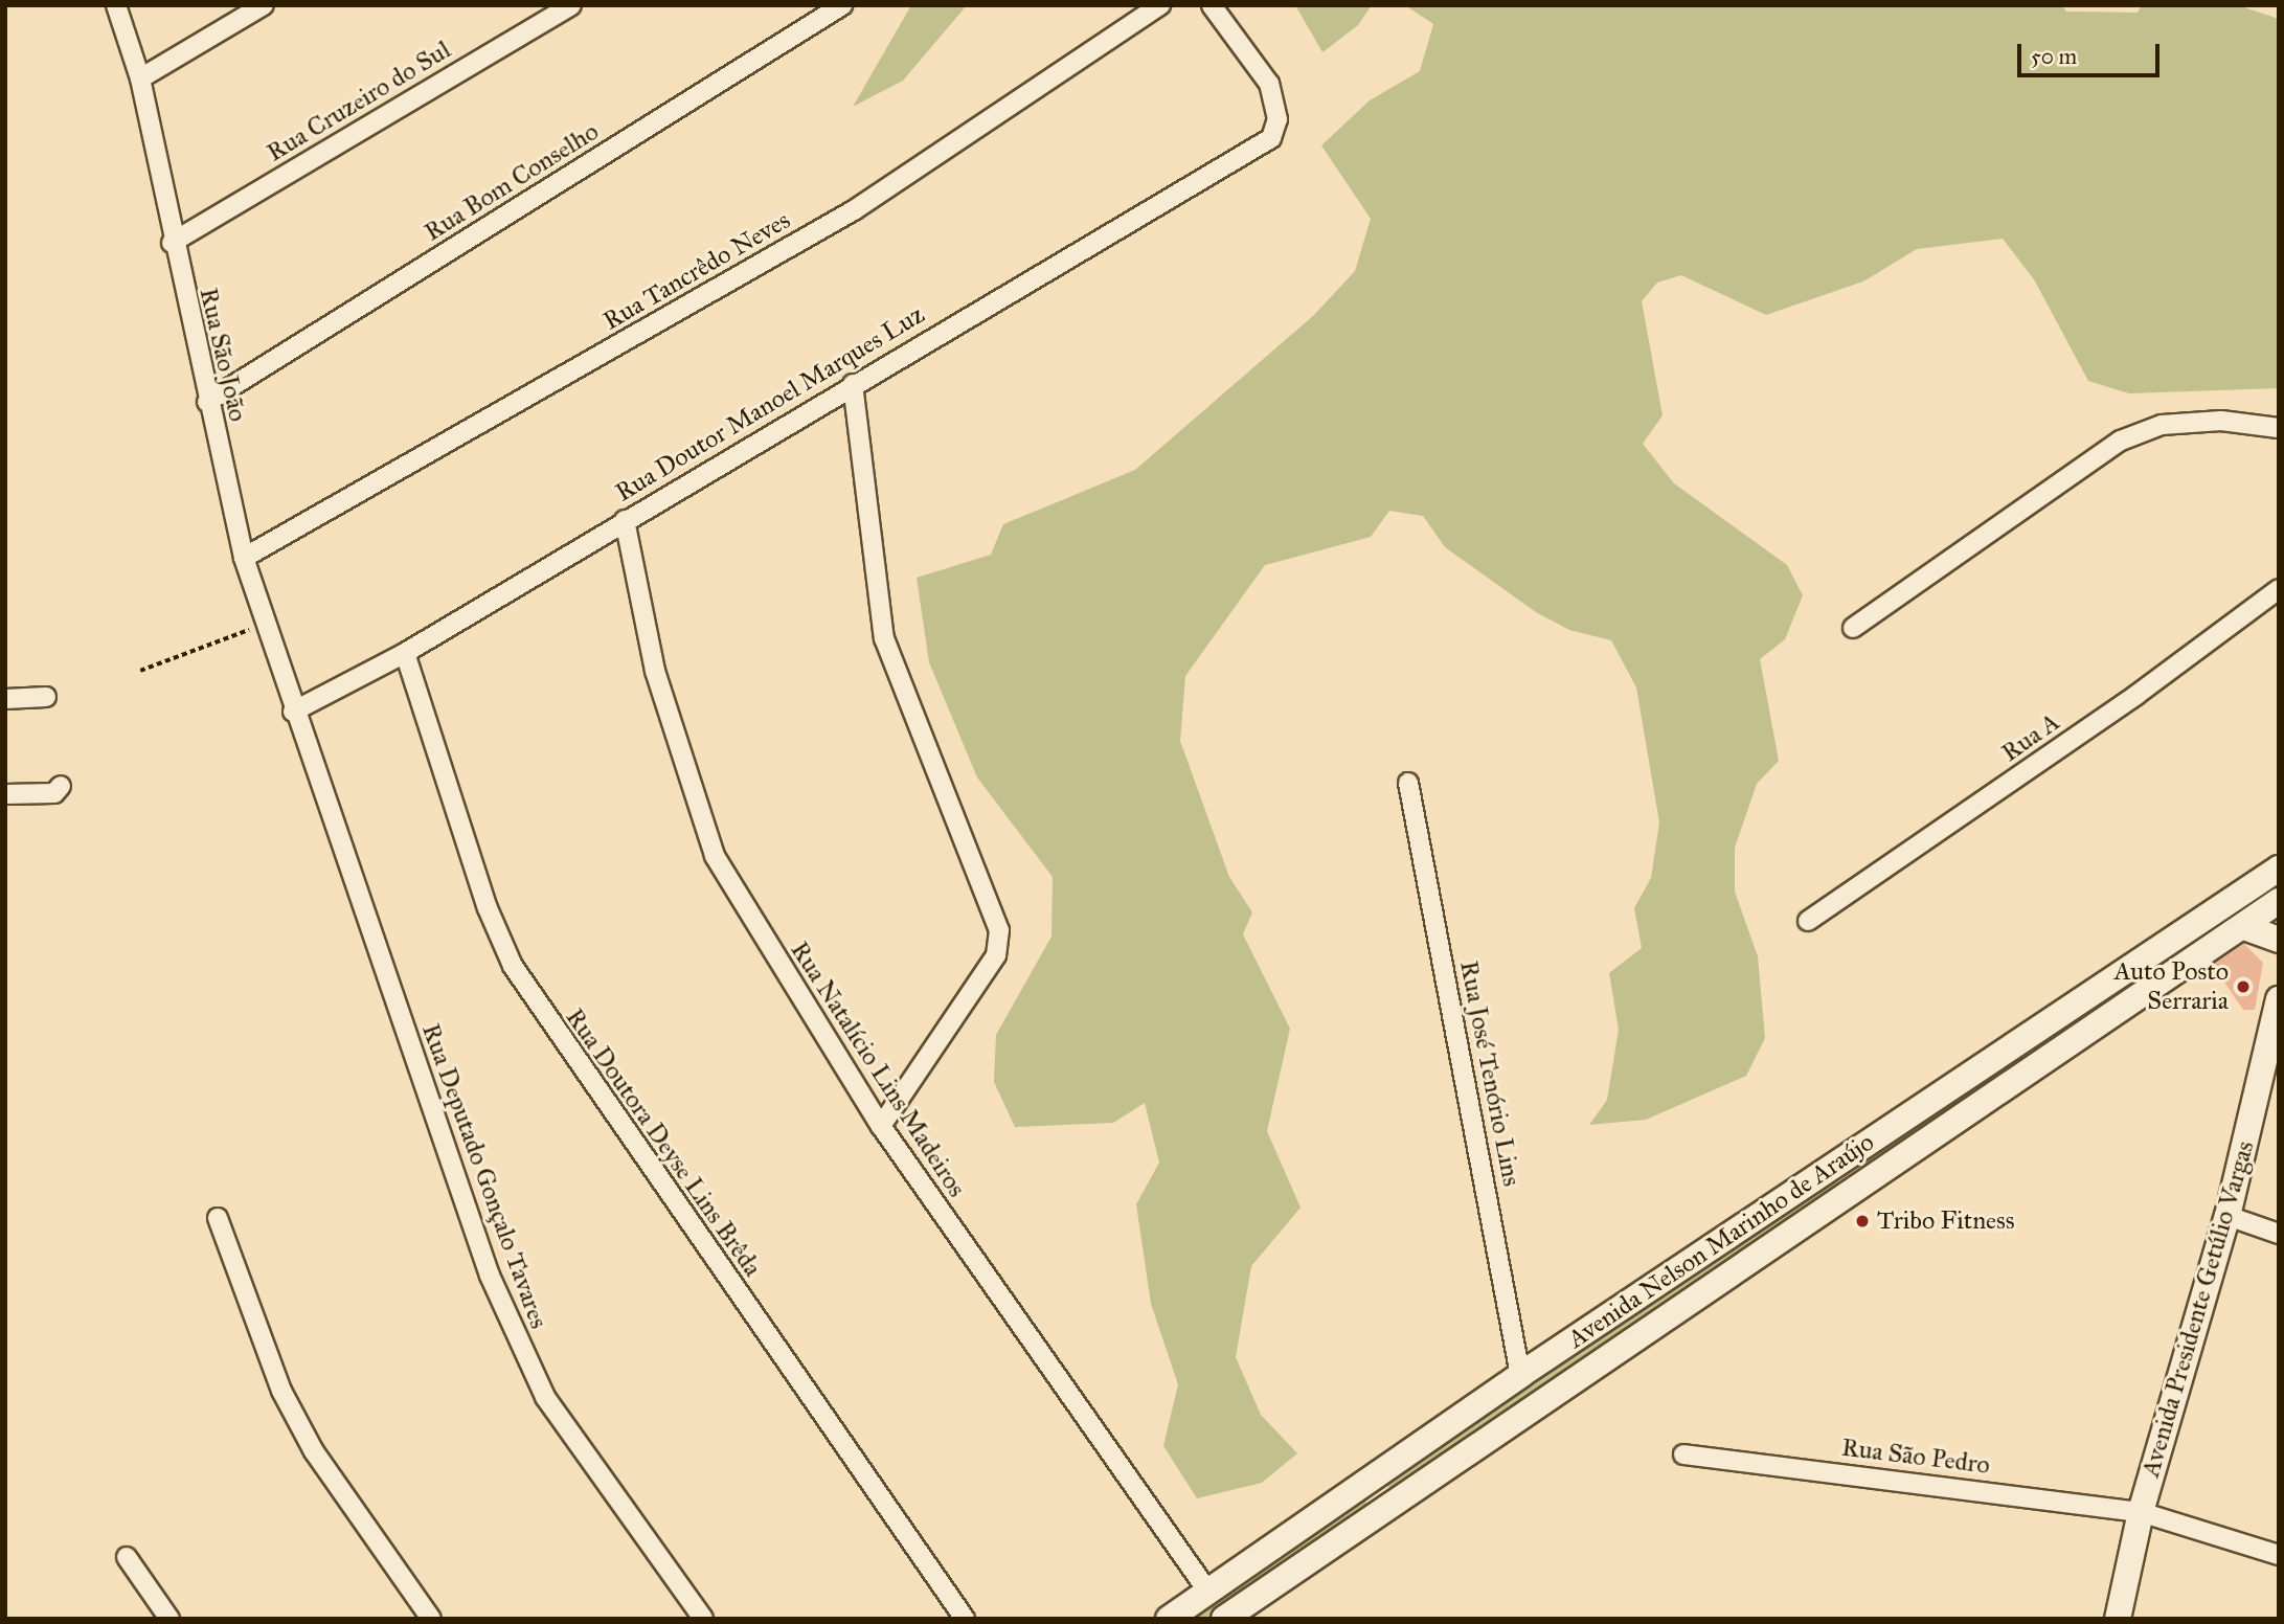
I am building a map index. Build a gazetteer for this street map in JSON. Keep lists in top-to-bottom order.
{
  "streets": {
    "main road": ["Avenida Nelson Marinho de Araújo", "Avenida Presidente Getúlio Vargas"],
    "street": [
      "Rua Cruzeiro do Sul",
      "Rua Bom Conselho",
      "Rua Tancrêdo Neves",
      "Rua São João",
      "Rua Doutor Manoel Marques Luz",
      "Rua A",
      "Rua Natalício Lins Madeiros",
      "Rua José Tenório Lins",
      "Rua Doutora Deyse Lins Brêda",
      "Rua Deputado Gonçalo Tavares",
      "Rua São Pedro"
    ]
  },
  "crossings": [
    ["Rua Cruzeiro do Sul", "Rua São João"],
    ["Rua Bom Conselho", "Rua São João"],
    ["Rua Tancrêdo Neves", "Rua São João"],
    ["Rua São João", "Rua Doutor Manoel Marques Luz"],
    ["Rua São João", "Rua Deputado Gonçalo Tavares"],
    ["Rua Doutor Manoel Marques Luz", "Rua Natalício Lins Madeiros"],
    ["Rua Doutor Manoel Marques Luz", "Rua Doutora Deyse Lins Brêda"],
    ["Rua Doutor Manoel Marques Luz", "Rua Deputado Gonçalo Tavares"],
    ["Rua Natalício Lins Madeiros", "Avenida Nelson Marinho de Araújo"],
    ["Rua José Tenório Lins", "Avenida Nelson Marinho de Araújo"],
    ["Avenida Presidente Getúlio Vargas", "Rua São Pedro"]
  ],
  "places": ["Auto Posto Serraria", "Tribo Fitness"],
  "scale_bar": "50 m"
}
